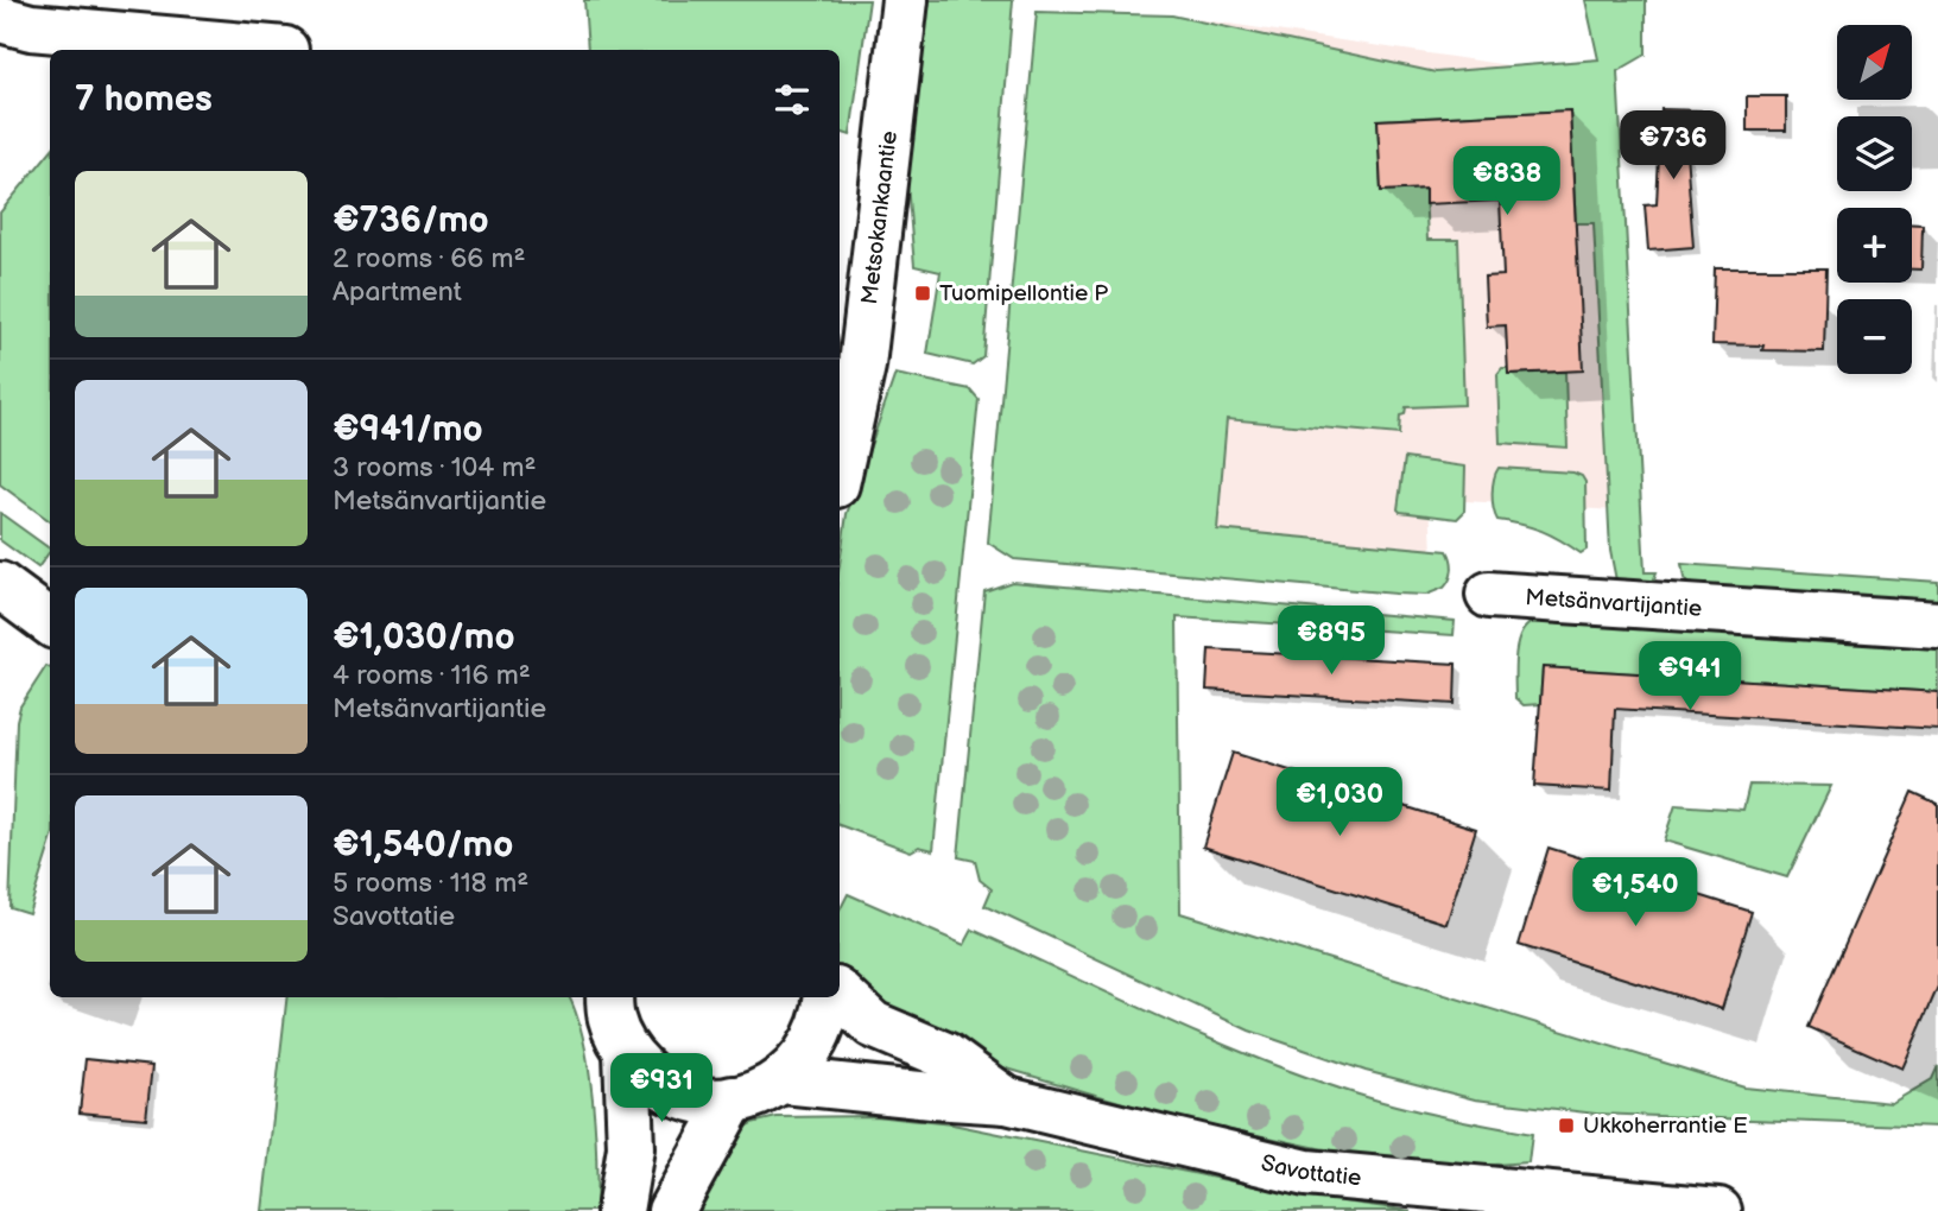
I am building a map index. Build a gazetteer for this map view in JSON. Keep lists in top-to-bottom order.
{
  "streets": {
    "street": ["Metsokankaantie", "Metsänvartijantie", "Savottatie"]
  },
  "places": {
    "transit": ["Tuomipellontie P", "Ukkoherrantie E"]
  },
  "north": "top right",
  "page": {
    "map_buttons": ["+", "−"],
    "heading": "7 homes",
    "price": [
      "€736",
      "€838",
      "€895",
      "€941",
      "€1,030",
      "€1,540",
      "€931"
    ],
    "list": [
      {
        "name": "€736/mo",
        "note": "2 rooms · 66 m² · Apartment"
      },
      {
        "name": "€941/mo",
        "note": "3 rooms · 104 m² · Metsänvartijantie"
      },
      {
        "name": "€1,030/mo",
        "note": "4 rooms · 116 m² · Metsänvartijantie"
      },
      {
        "name": "€1,540/mo",
        "note": "5 rooms · 118 m² · Savottatie"
      }
    ]
  }
}
